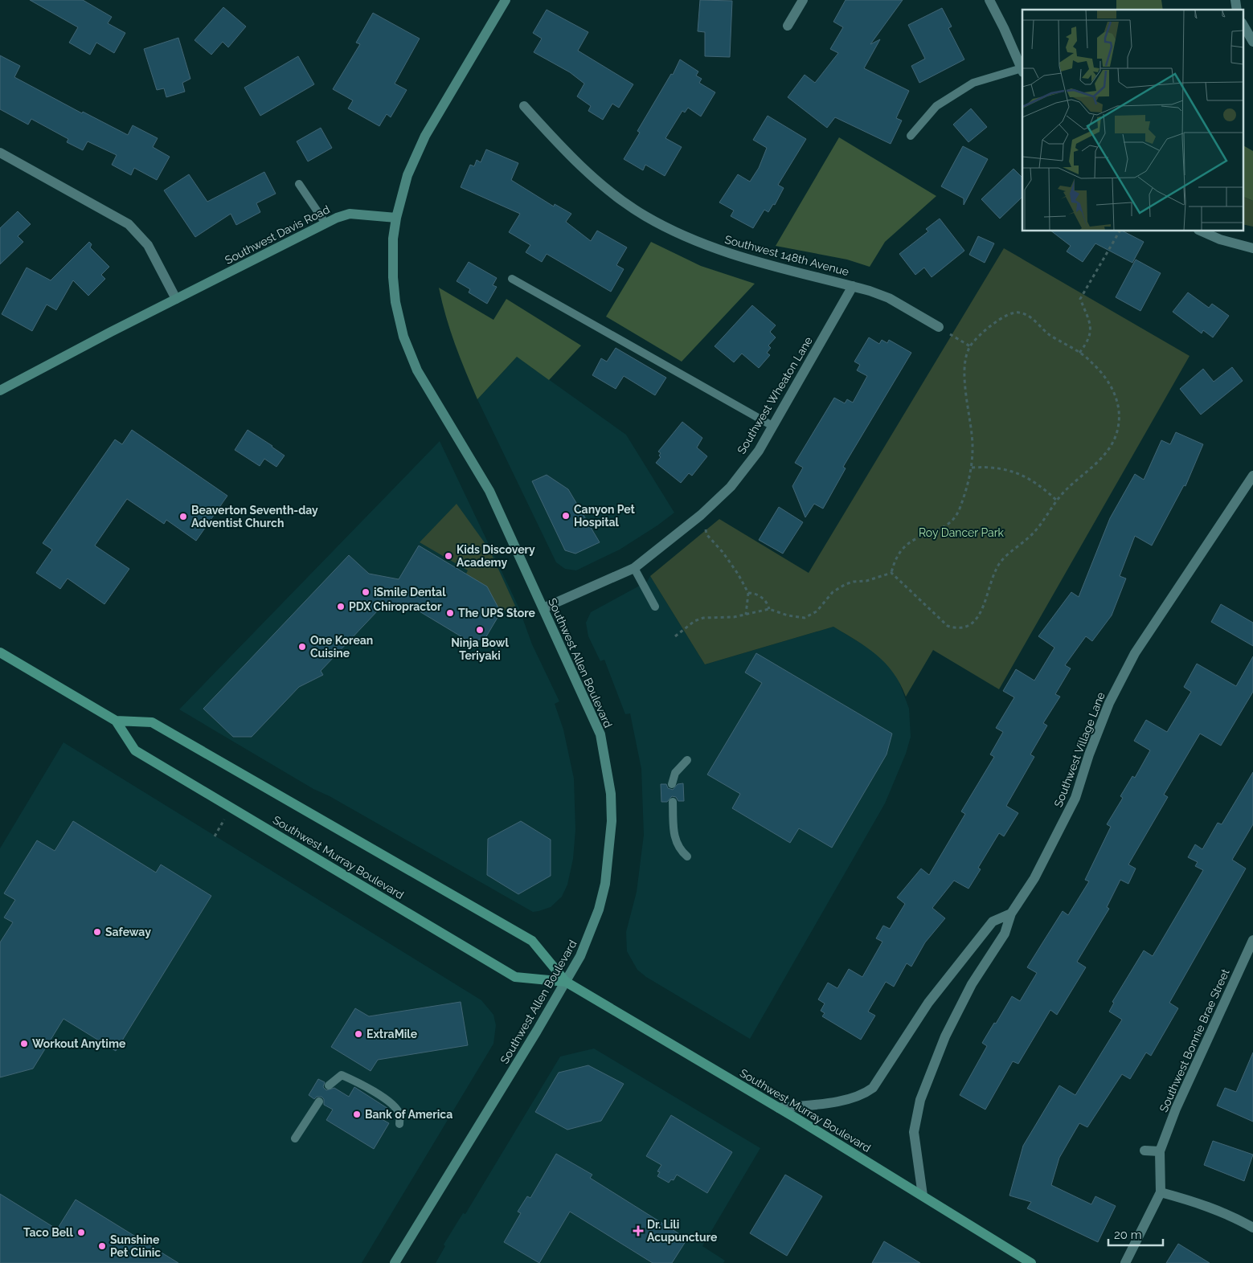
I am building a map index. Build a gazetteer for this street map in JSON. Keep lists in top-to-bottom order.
{
  "streets": {
    "main road": ["Southwest Murray Boulevard"],
    "street": [
      "Southwest Davis Road",
      "Southwest 148th Avenue",
      "Southwest Wheaton Lane",
      "Southwest Allen Boulevard",
      "Southwest Village Lane",
      "Southwest Bonnie Brae Street"
    ]
  },
  "crossings": [
    ["Southwest Davis Road", "Southwest Allen Boulevard"],
    ["Southwest 148th Avenue", "Southwest Wheaton Lane"],
    ["Southwest Wheaton Lane", "Southwest Allen Boulevard"],
    ["Southwest Allen Boulevard", "Southwest Murray Boulevard"],
    ["Southwest Village Lane", "Southwest Murray Boulevard"]
  ],
  "parks": ["Roy Dancer Park"],
  "places": {
    "other": [
      "Canyon Pet Hospital",
      "Beaverton Seventh-day Adventist Church",
      "Kids Discovery Academy",
      "iSmile Dental",
      "PDX Chiropractor",
      "The UPS Store",
      "Ninja Bowl Teriyaki",
      "One Korean Cuisine",
      "Safeway",
      "ExtraMile",
      "Workout Anytime",
      "Bank of America",
      "Taco Bell",
      "Sunshine Pet Clinic"
    ],
    "health": ["Dr. Lili Acupuncture"]
  },
  "scale_bar": "20 m"
}
